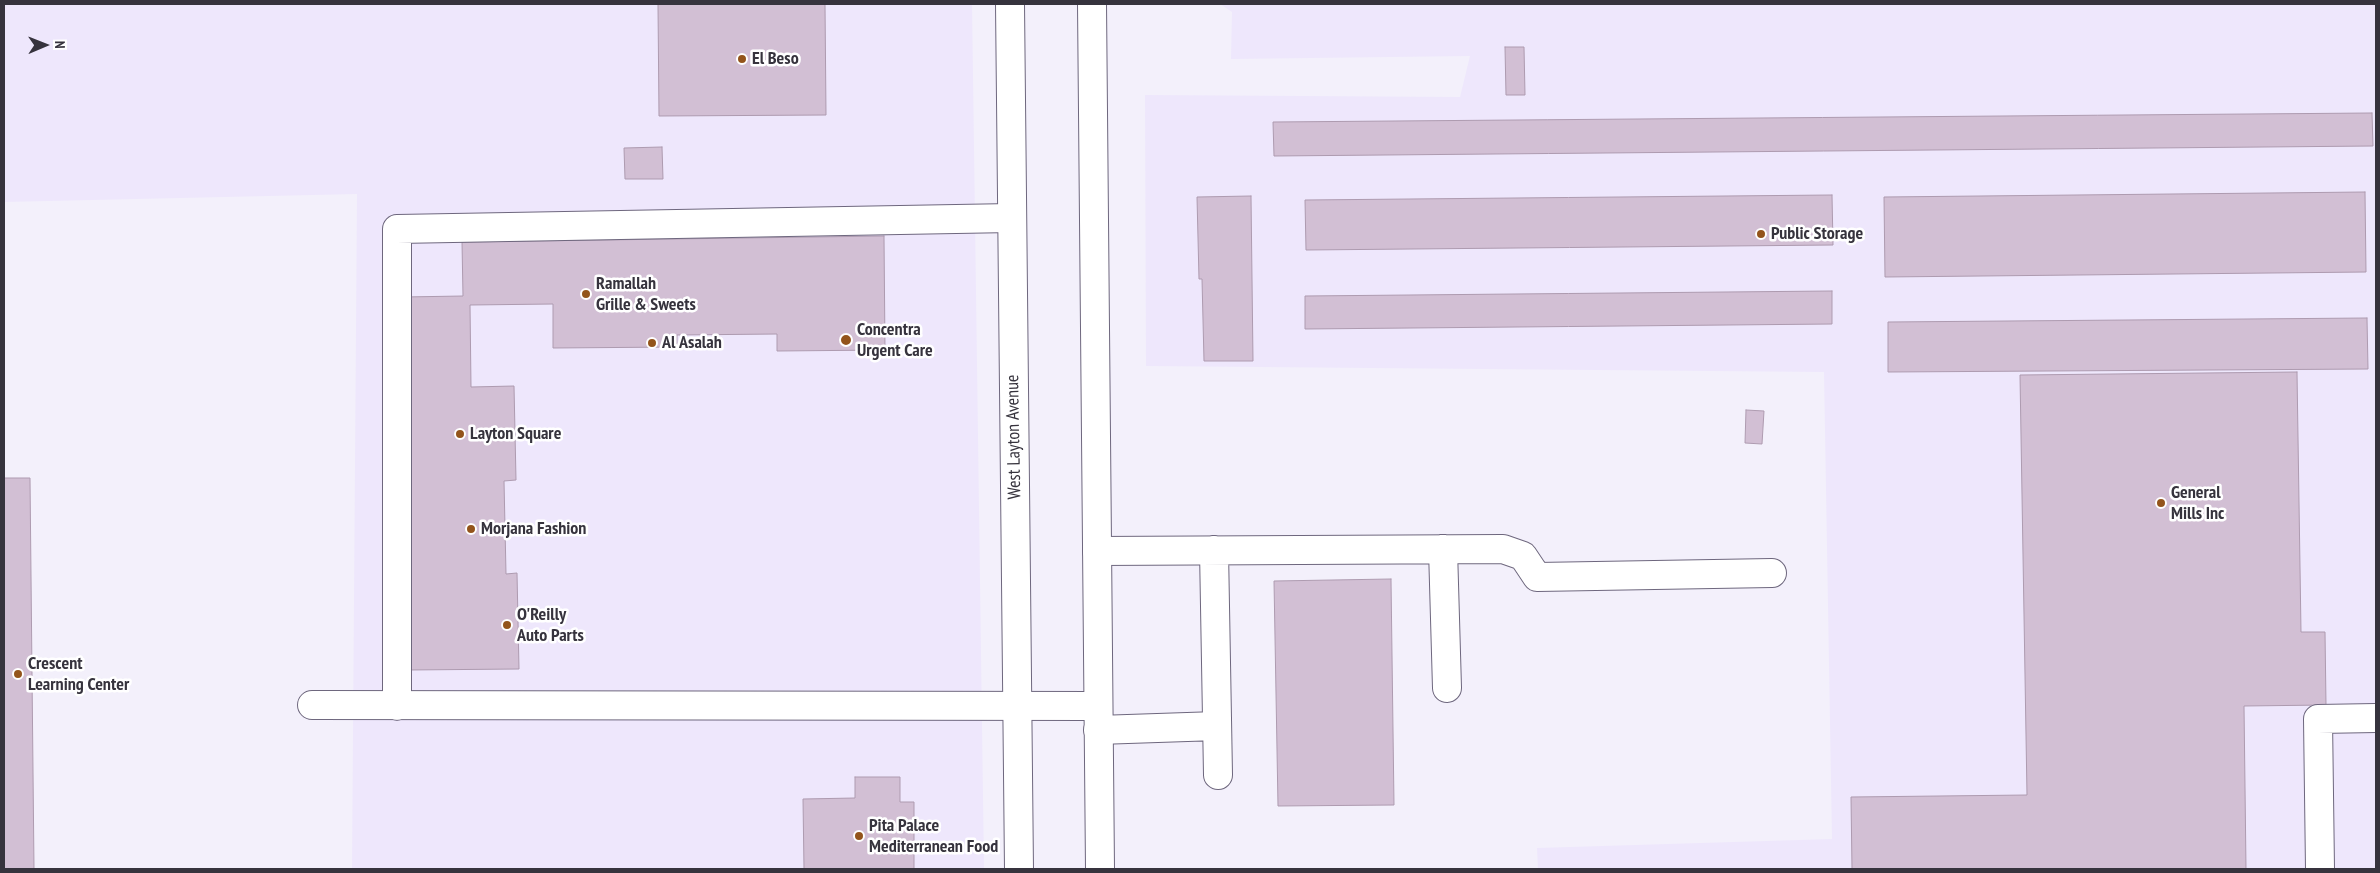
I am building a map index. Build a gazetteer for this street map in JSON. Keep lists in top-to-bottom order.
{
  "streets": {
    "main road": ["West Layton Avenue"]
  },
  "places": [
    "El Beso",
    "Public Storage",
    "Ramallah Grille & Sweets",
    "Concentra Urgent Care",
    "Al Asalah",
    "Layton Square",
    "General Mills Inc",
    "Morjana Fashion",
    "O'Reilly Auto Parts",
    "Crescent Learning Center",
    "Pita Palace Mediterranean Food"
  ],
  "north": "right"
}
